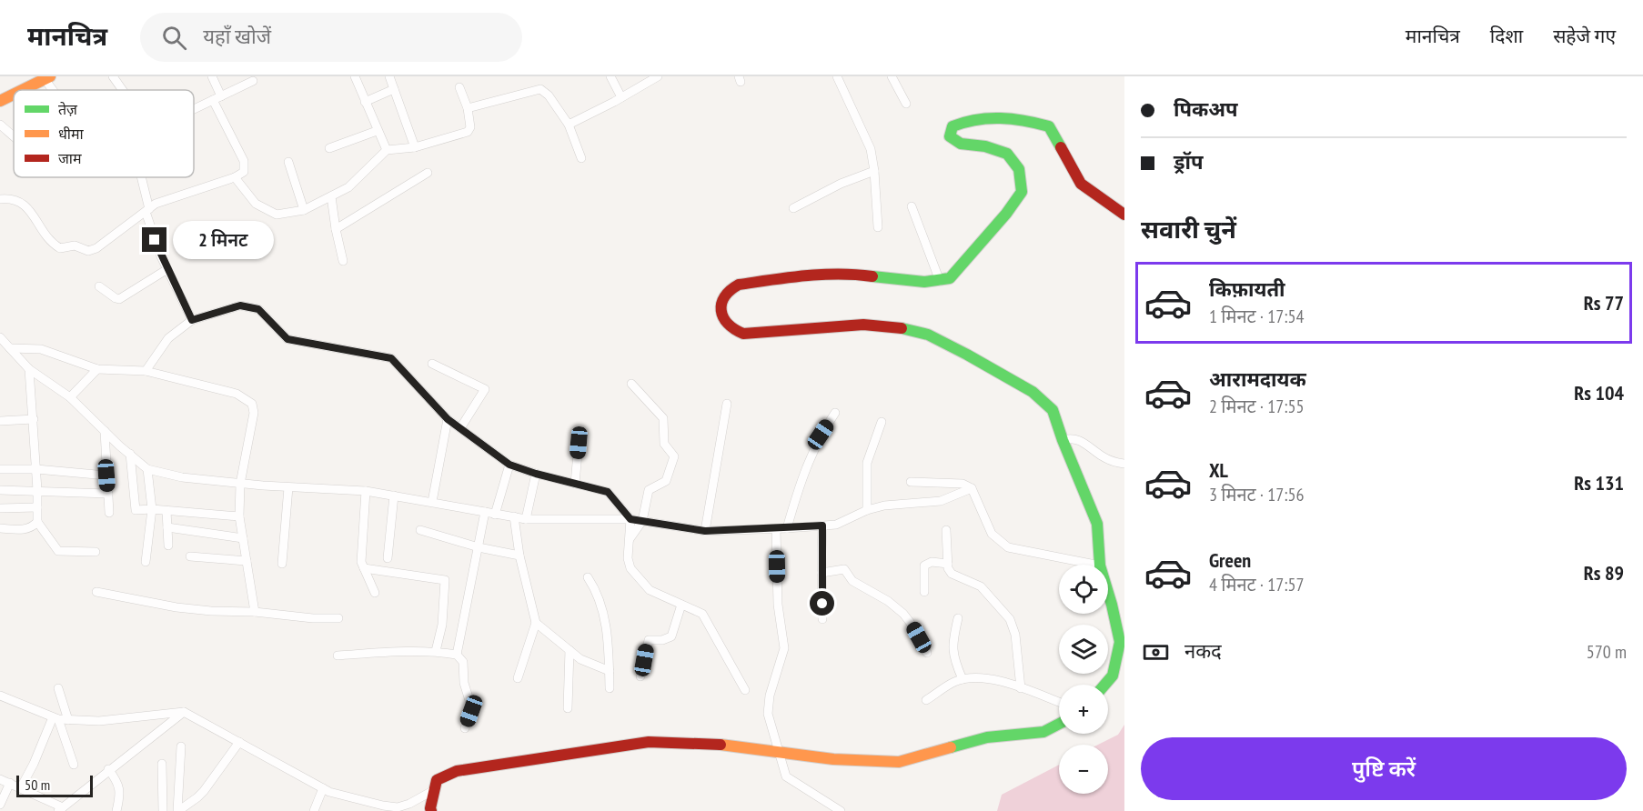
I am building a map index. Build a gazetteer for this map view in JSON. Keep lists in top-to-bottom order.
{
  "legend": ["तेज़", "धीमा", "जाम"],
  "scale_bar": "50 m",
  "page": {
    "header": "मानचित्र",
    "search": "यहाँ खोजें",
    "nav": ["मानचित्र", "दिशा", "सहेजे गए"],
    "banner": ["पिकअप", "ड्रॉप"],
    "heading": "सवारी चुनें",
    "bubble": "2 मिनट",
    "list": [
      {
        "name": "किफ़ायती",
        "note": "1 मिनट · 17:54",
        "value": "Rs 77"
      },
      {
        "name": "आरामदायक",
        "note": "2 मिनट · 17:55",
        "value": "Rs 104"
      },
      {
        "name": "XL",
        "note": "3 मिनट · 17:56",
        "value": "Rs 131"
      },
      {
        "name": "Green",
        "note": "4 मिनट · 17:57",
        "value": "Rs 89"
      }
    ],
    "map_buttons": ["+", "−"],
    "pay": ["नकद", "570 m"],
    "buttons": "पुष्टि करें",
    "scale": "50 m"
  }
}
